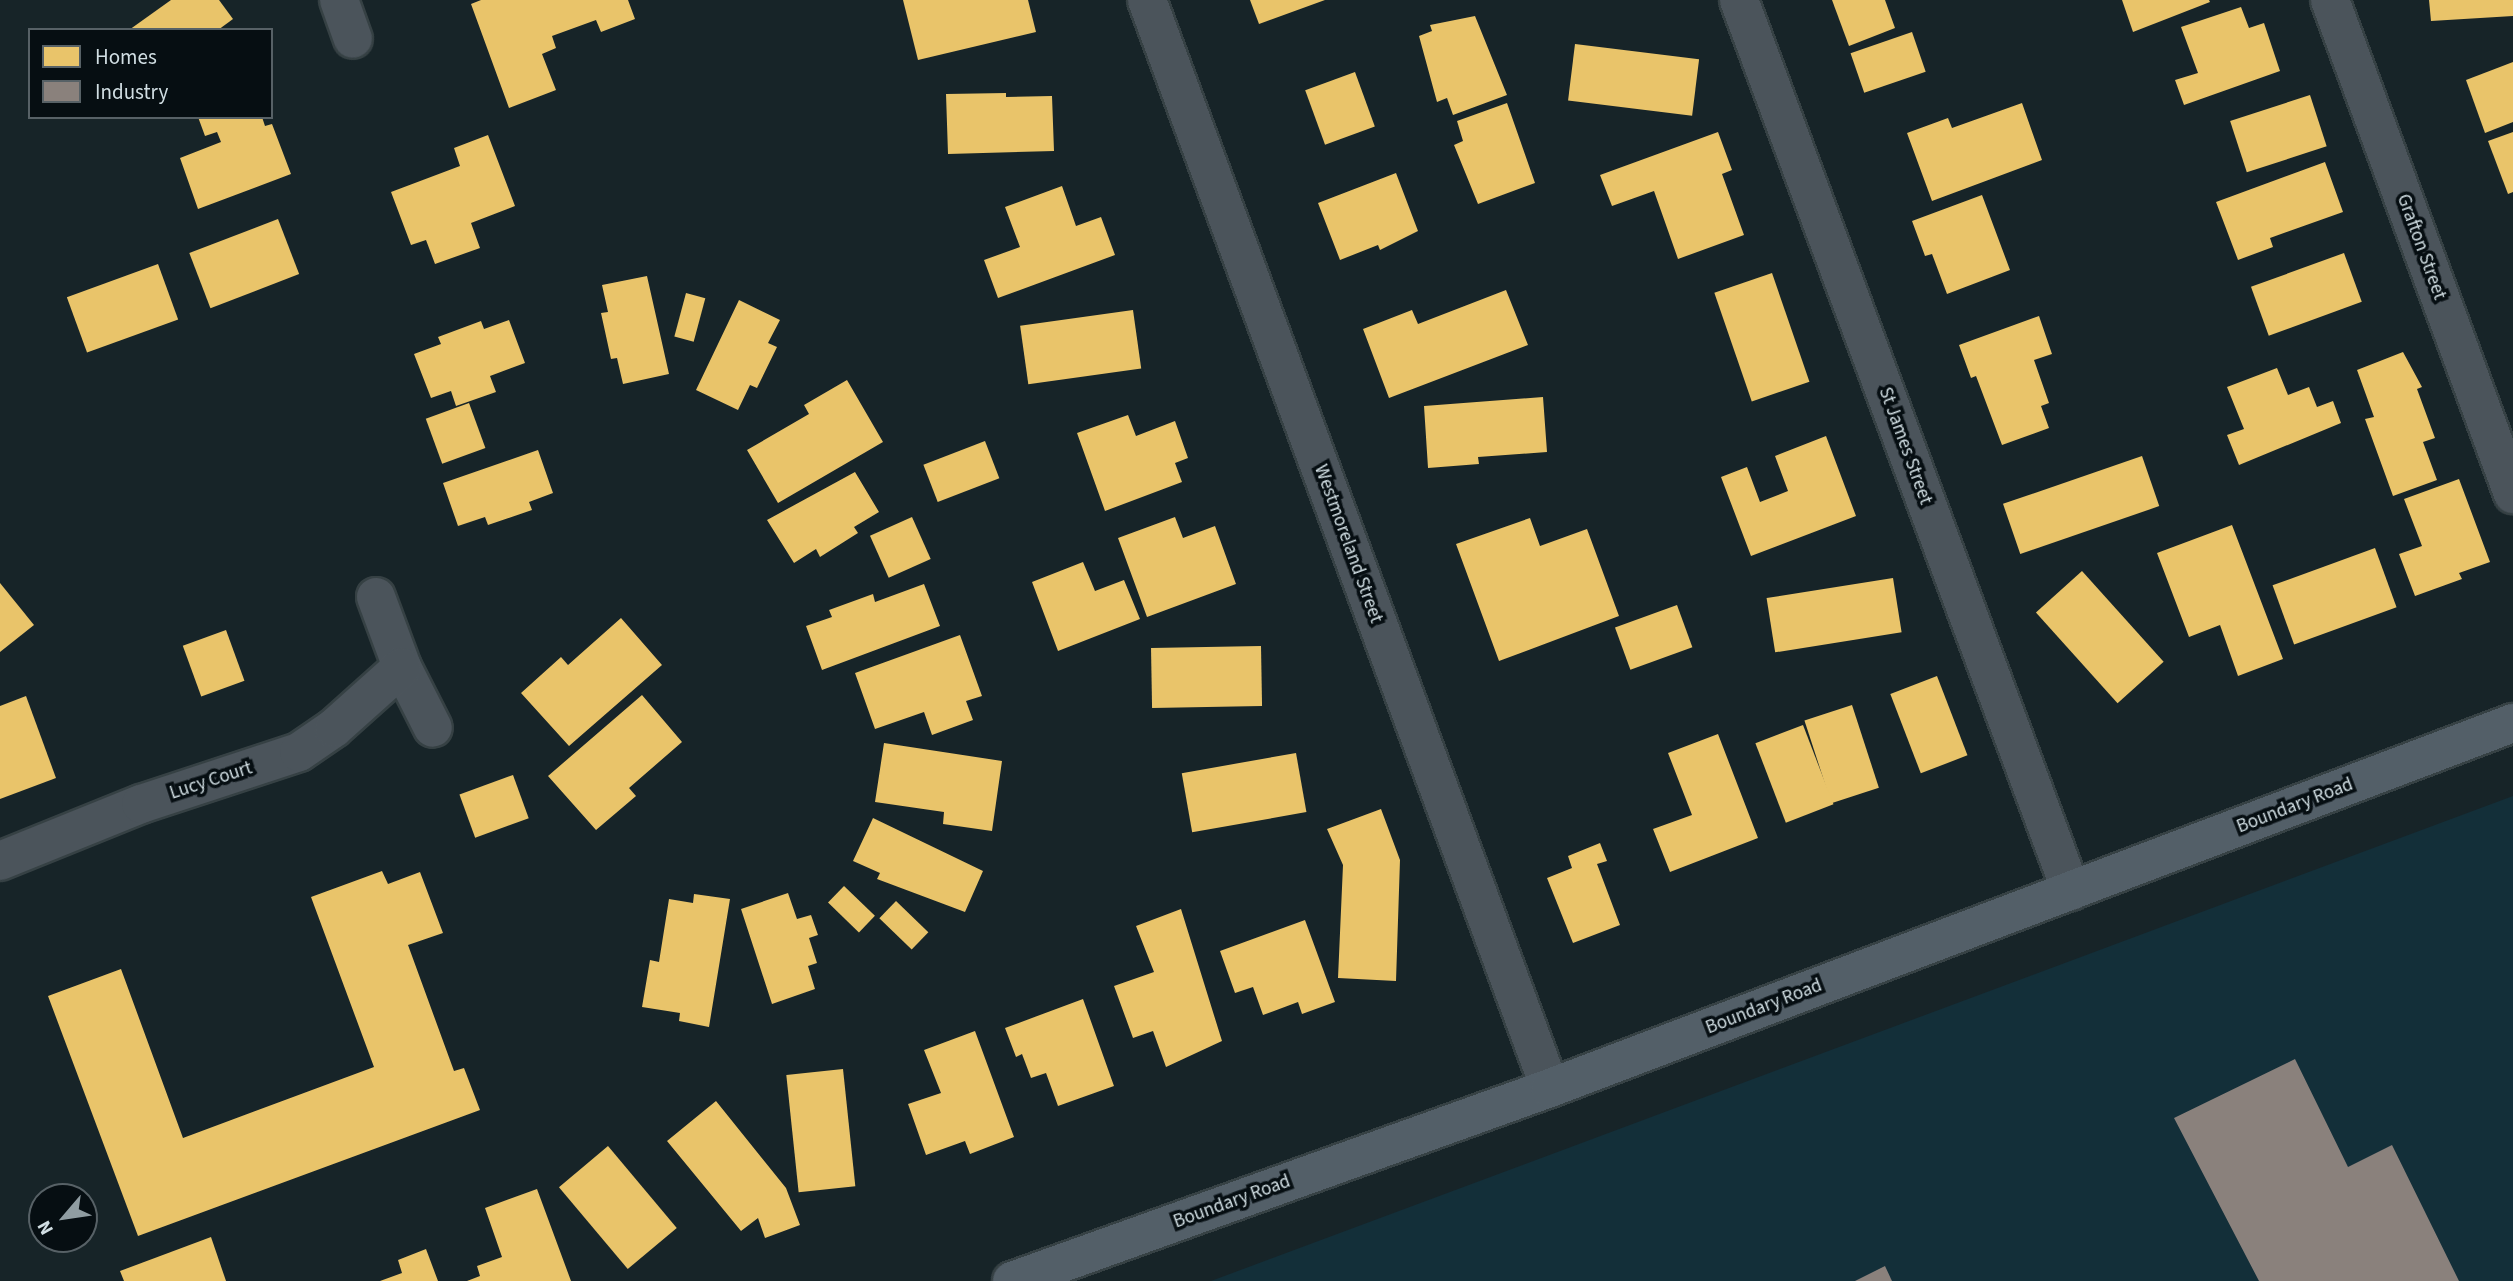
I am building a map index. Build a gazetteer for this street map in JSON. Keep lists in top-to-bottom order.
{
  "streets": {
    "street": [
      "Grafton Street",
      "St James Street",
      "Westmoreland Street",
      "Lucy Court",
      "Boundary Road"
    ]
  },
  "crossings": [
    ["St James Street", "Boundary Road"],
    ["Westmoreland Street", "Boundary Road"]
  ],
  "legend": ["Homes", "Industry"],
  "north": "bottom left"
}
